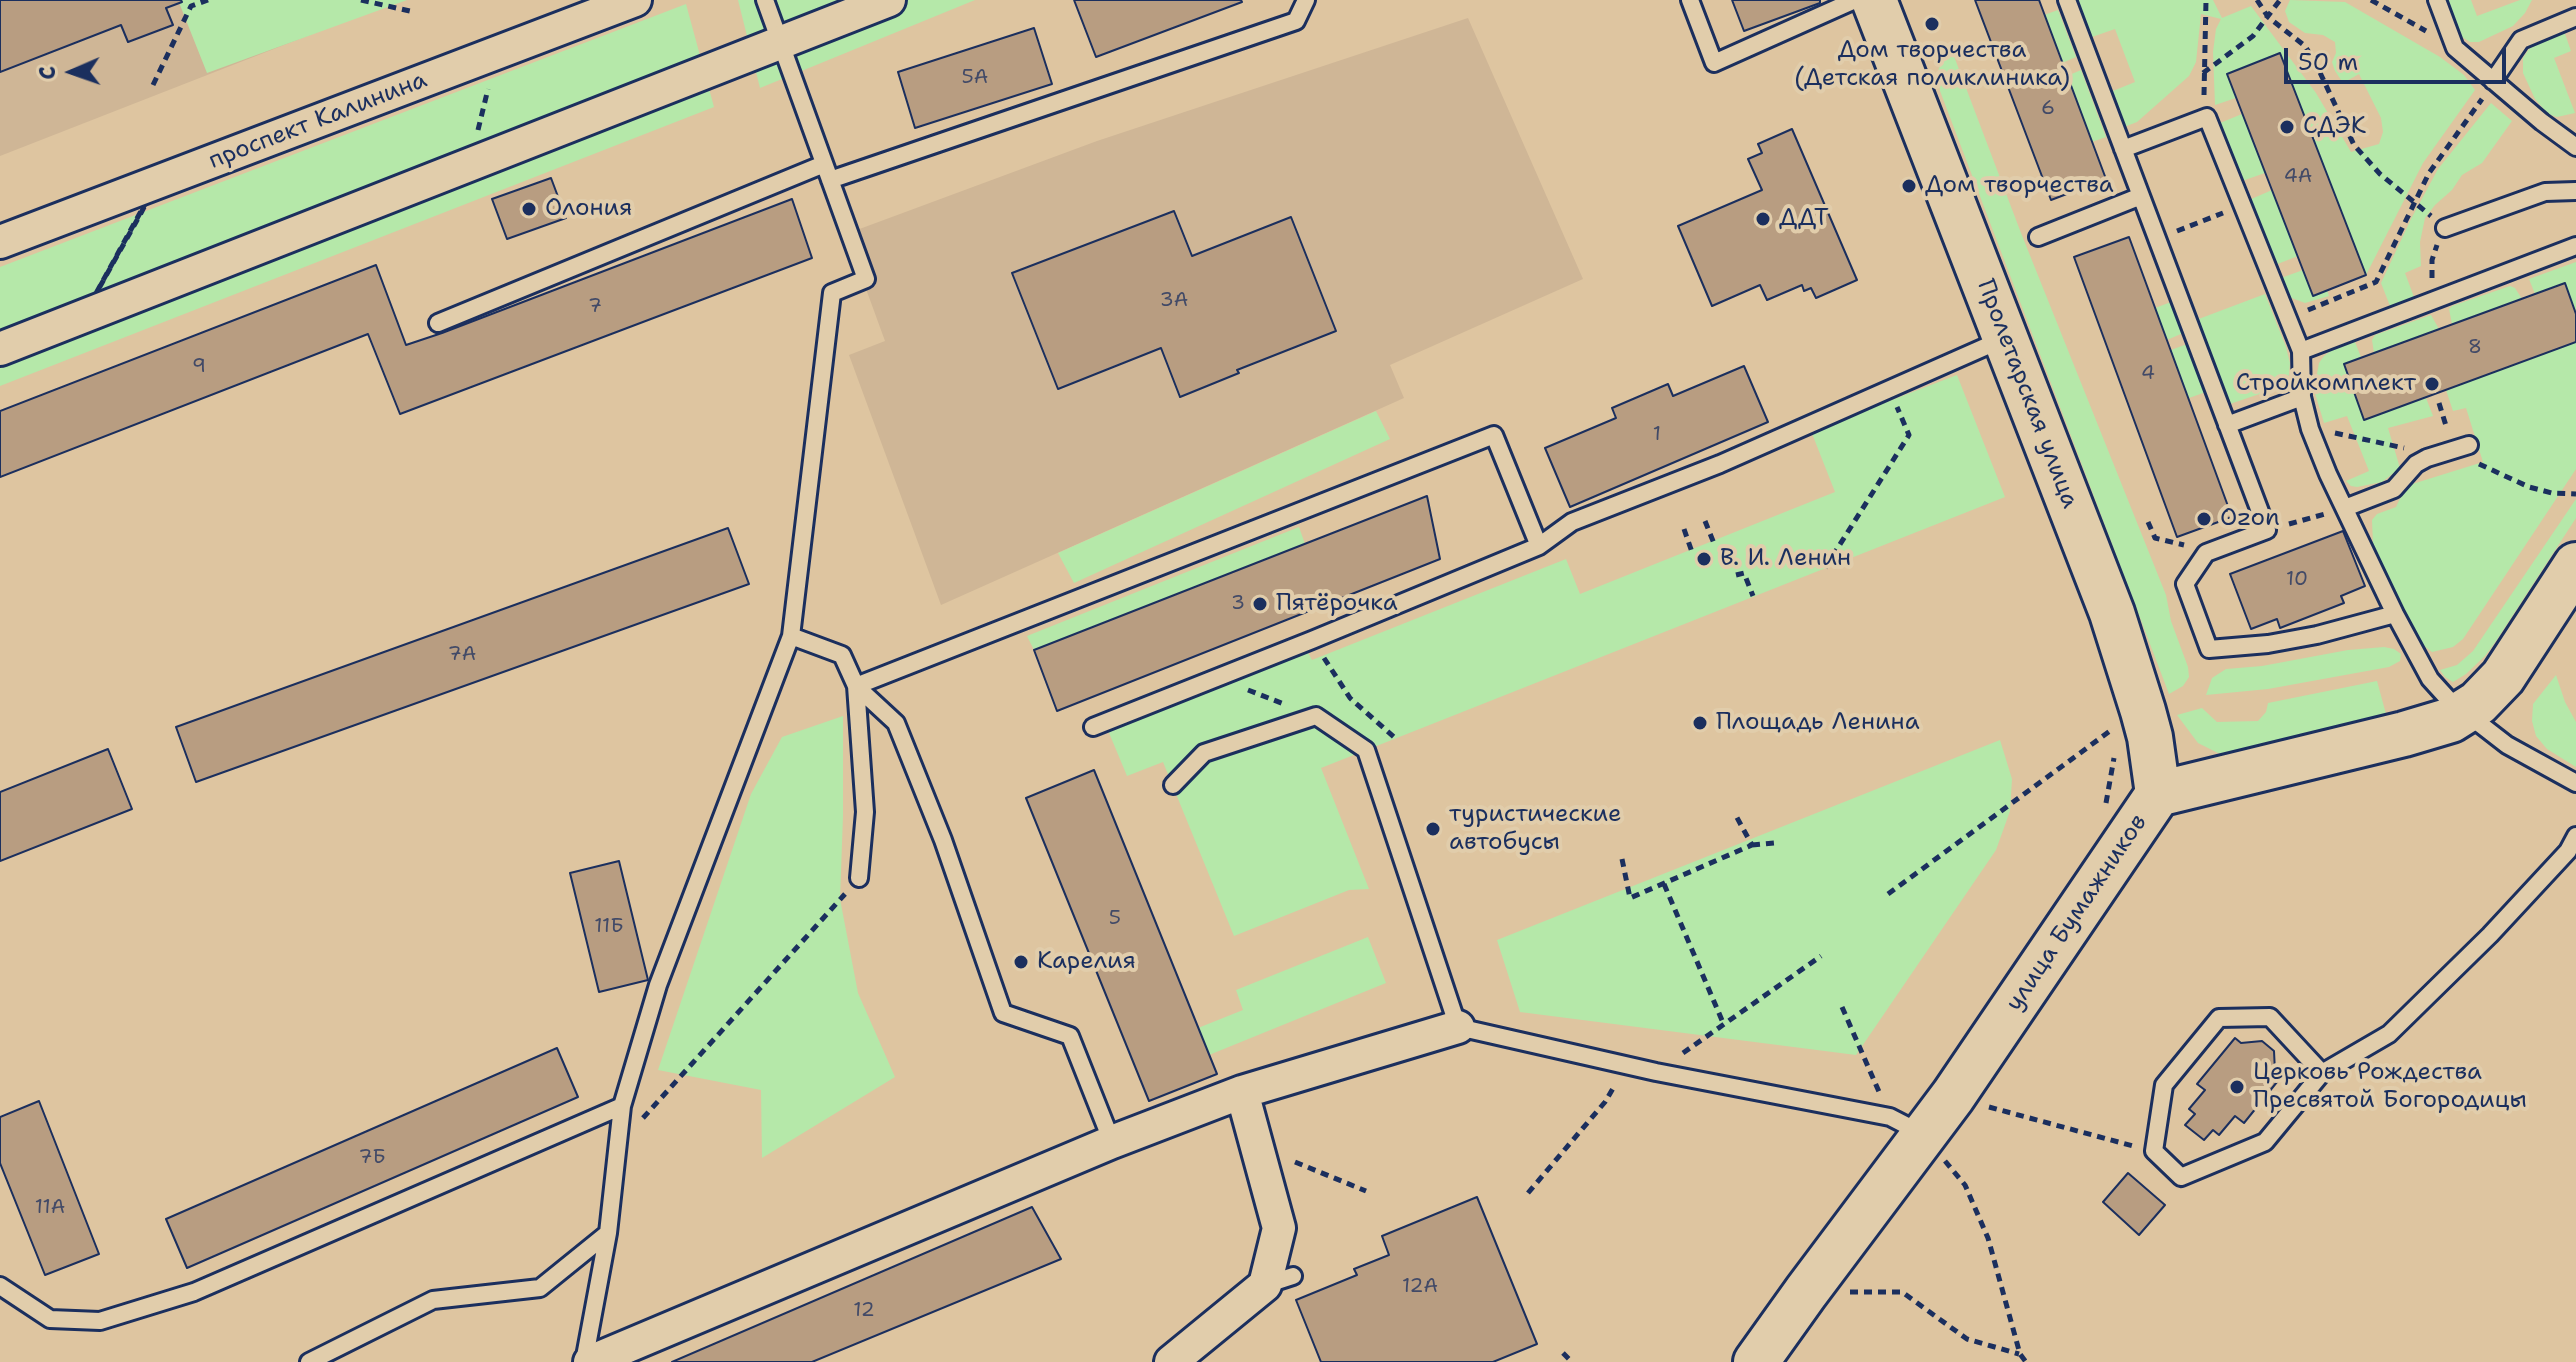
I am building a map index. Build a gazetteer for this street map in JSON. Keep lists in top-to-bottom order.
{
  "streets": {
    "street": ["проспект Калинина", "Пролетарская улица", "улица Бумажников"]
  },
  "crossings": [
    ["Пролетарская улица", "улица Бумажников"]
  ],
  "places": [
    "Дом творчества (Детская поликлиника)",
    "СДЭК",
    "Дом творчества",
    "Олония",
    "ДДТ",
    "Стройкомплект",
    "Ozon",
    "В. И. Ленин",
    "Пятёрочка",
    "Площадь Ленина",
    "туристические автобусы",
    "Карелия",
    "Церковь Рождества Пресвятой Богородицы"
  ],
  "house_numbers": [
    "5А",
    "6",
    "4А",
    "3А",
    "7",
    "8",
    "9",
    "4",
    "1",
    "10",
    "3",
    "7А",
    "5",
    "11Б",
    "7Б",
    "11А",
    "12А",
    "12"
  ],
  "scale_bar": "50 m",
  "north": "left"
}
